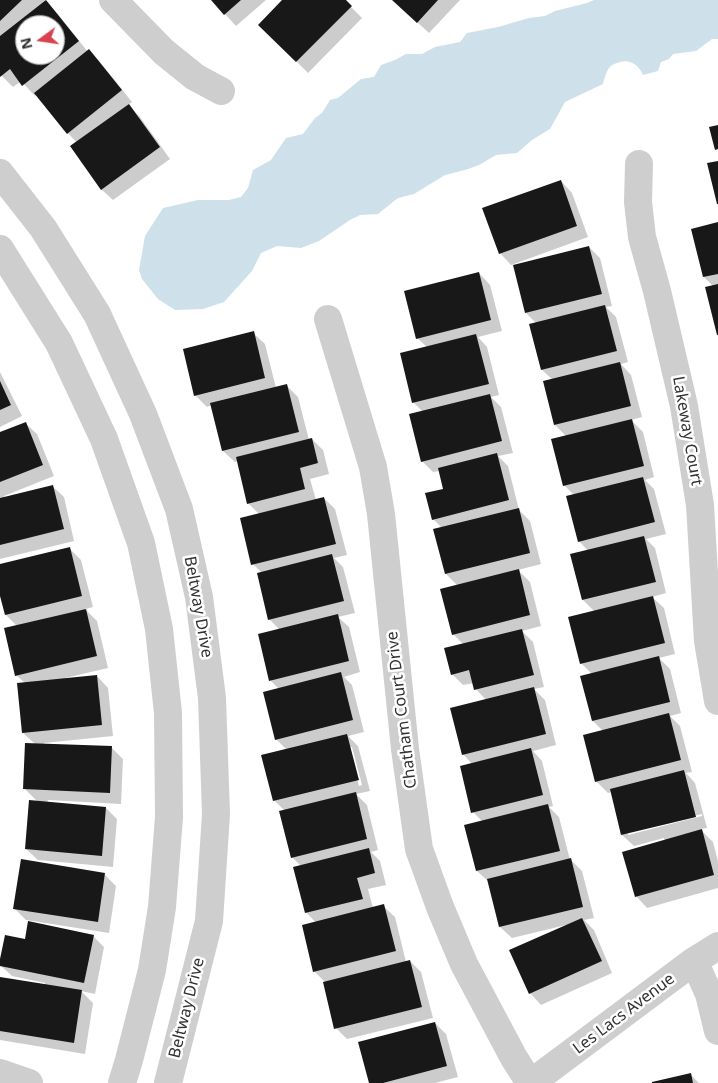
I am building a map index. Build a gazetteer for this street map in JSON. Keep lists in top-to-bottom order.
{
  "streets": {
    "street": [
      "Lakeway Court",
      "Beltway Drive",
      "Chatham Court Drive",
      "Les Lacs Avenue"
    ]
  },
  "crossings": [
    ["Chatham Court Drive", "Les Lacs Avenue"]
  ],
  "north": "left"
}
